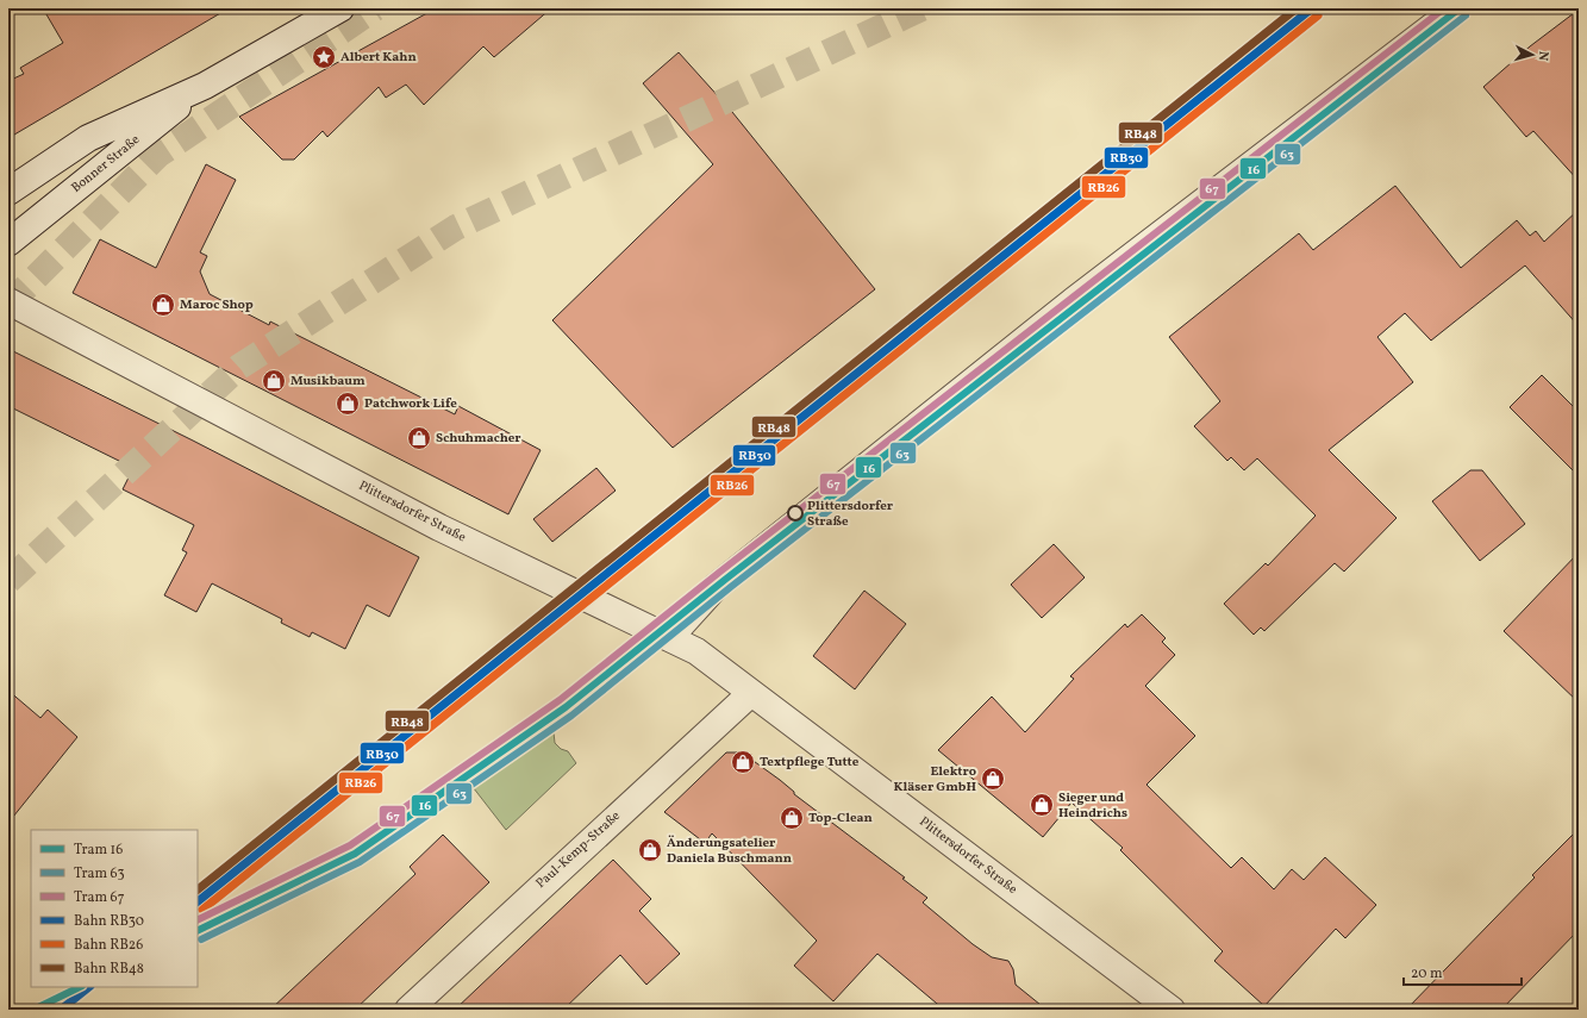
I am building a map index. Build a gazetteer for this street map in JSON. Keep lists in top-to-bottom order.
{
  "streets": {
    "street": ["Bonner Straße", "Plittersdorfer Straße", "Paul-Kemp-Straße"]
  },
  "crossings": [
    ["Plittersdorfer Straße", "Paul-Kemp-Straße"]
  ],
  "places": {
    "place": ["Albert Kahn"],
    "shop": [
      "Maroc Shop",
      "Musikbaum",
      "Patchwork Life",
      "Schuhmacher",
      "Textpflege Tutte",
      "Elektro Kläser GmbH",
      "Sieger und Heindrichs",
      "Top-Clean",
      "Änderungsatelier Daniela Buschmann"
    ],
    "other": ["Plittersdorfer Straße"]
  },
  "lines": [
    "tram line 16",
    "tram line 67",
    "rail line RB30",
    "rail line RB48",
    "tram line 63",
    "rail line RB26"
  ],
  "legend": [
    "Tram 16",
    "Tram 63",
    "Tram 67",
    "Bahn RB30",
    "Bahn RB26",
    "Bahn RB48"
  ],
  "scale_bar": "20 m",
  "north": "right"
}
